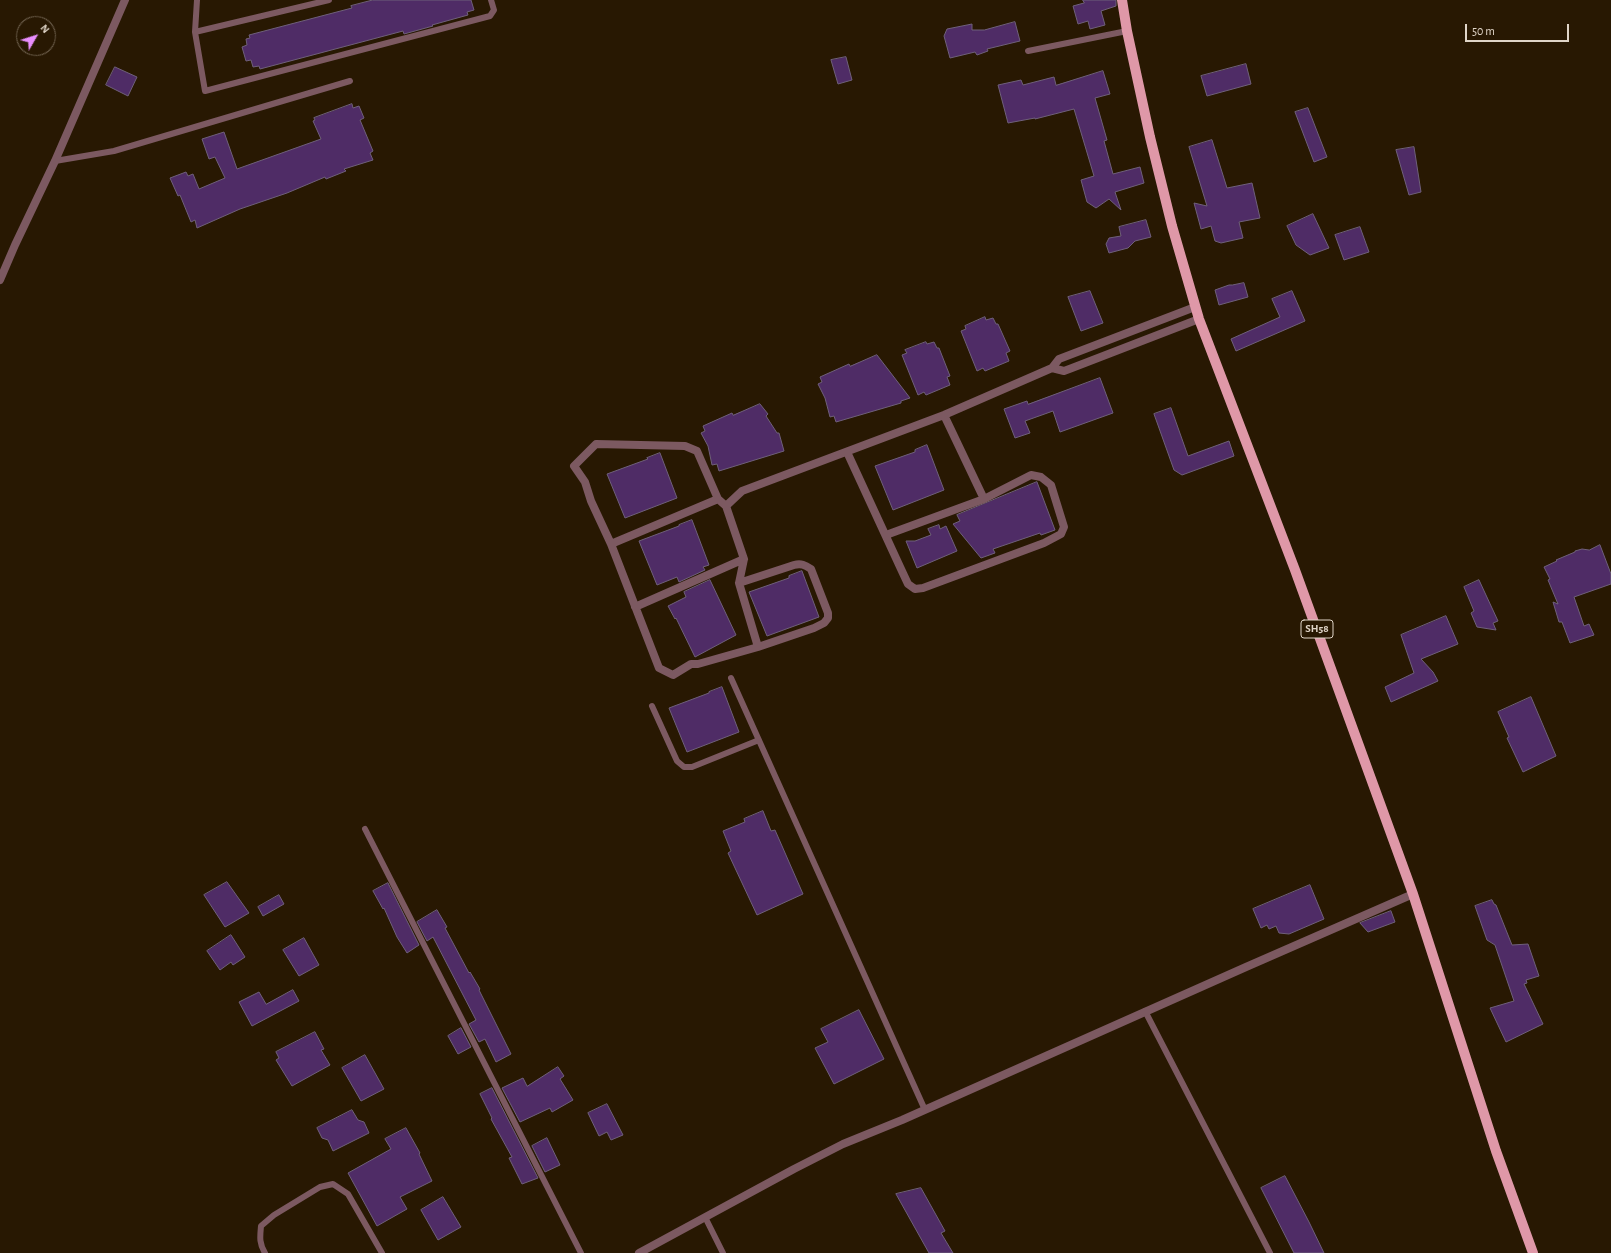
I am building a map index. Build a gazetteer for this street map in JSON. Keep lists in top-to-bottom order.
{
  "streets": {
    "main road": ["SH58"]
  },
  "scale_bar": "50 m",
  "north": "top right"
}
